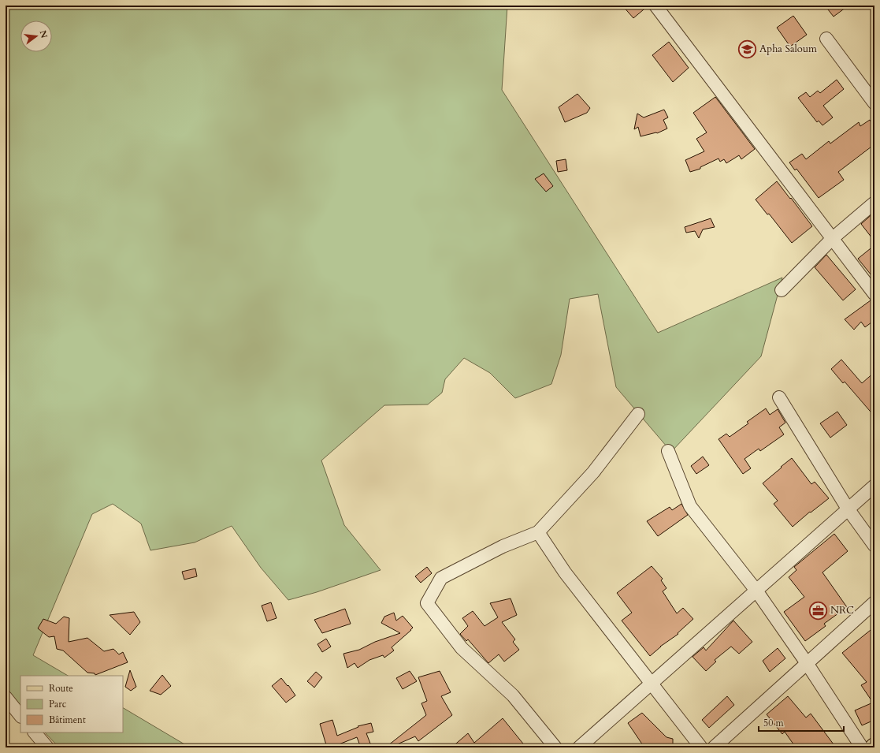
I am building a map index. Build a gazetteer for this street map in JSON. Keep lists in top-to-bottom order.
{
  "places": {
    "school or university": ["Apha Saloum"],
    "office": ["NRC"]
  },
  "legend": ["Route", "Parc", "Bâtiment"],
  "scale_bar": "50 m",
  "north": "right"
}
